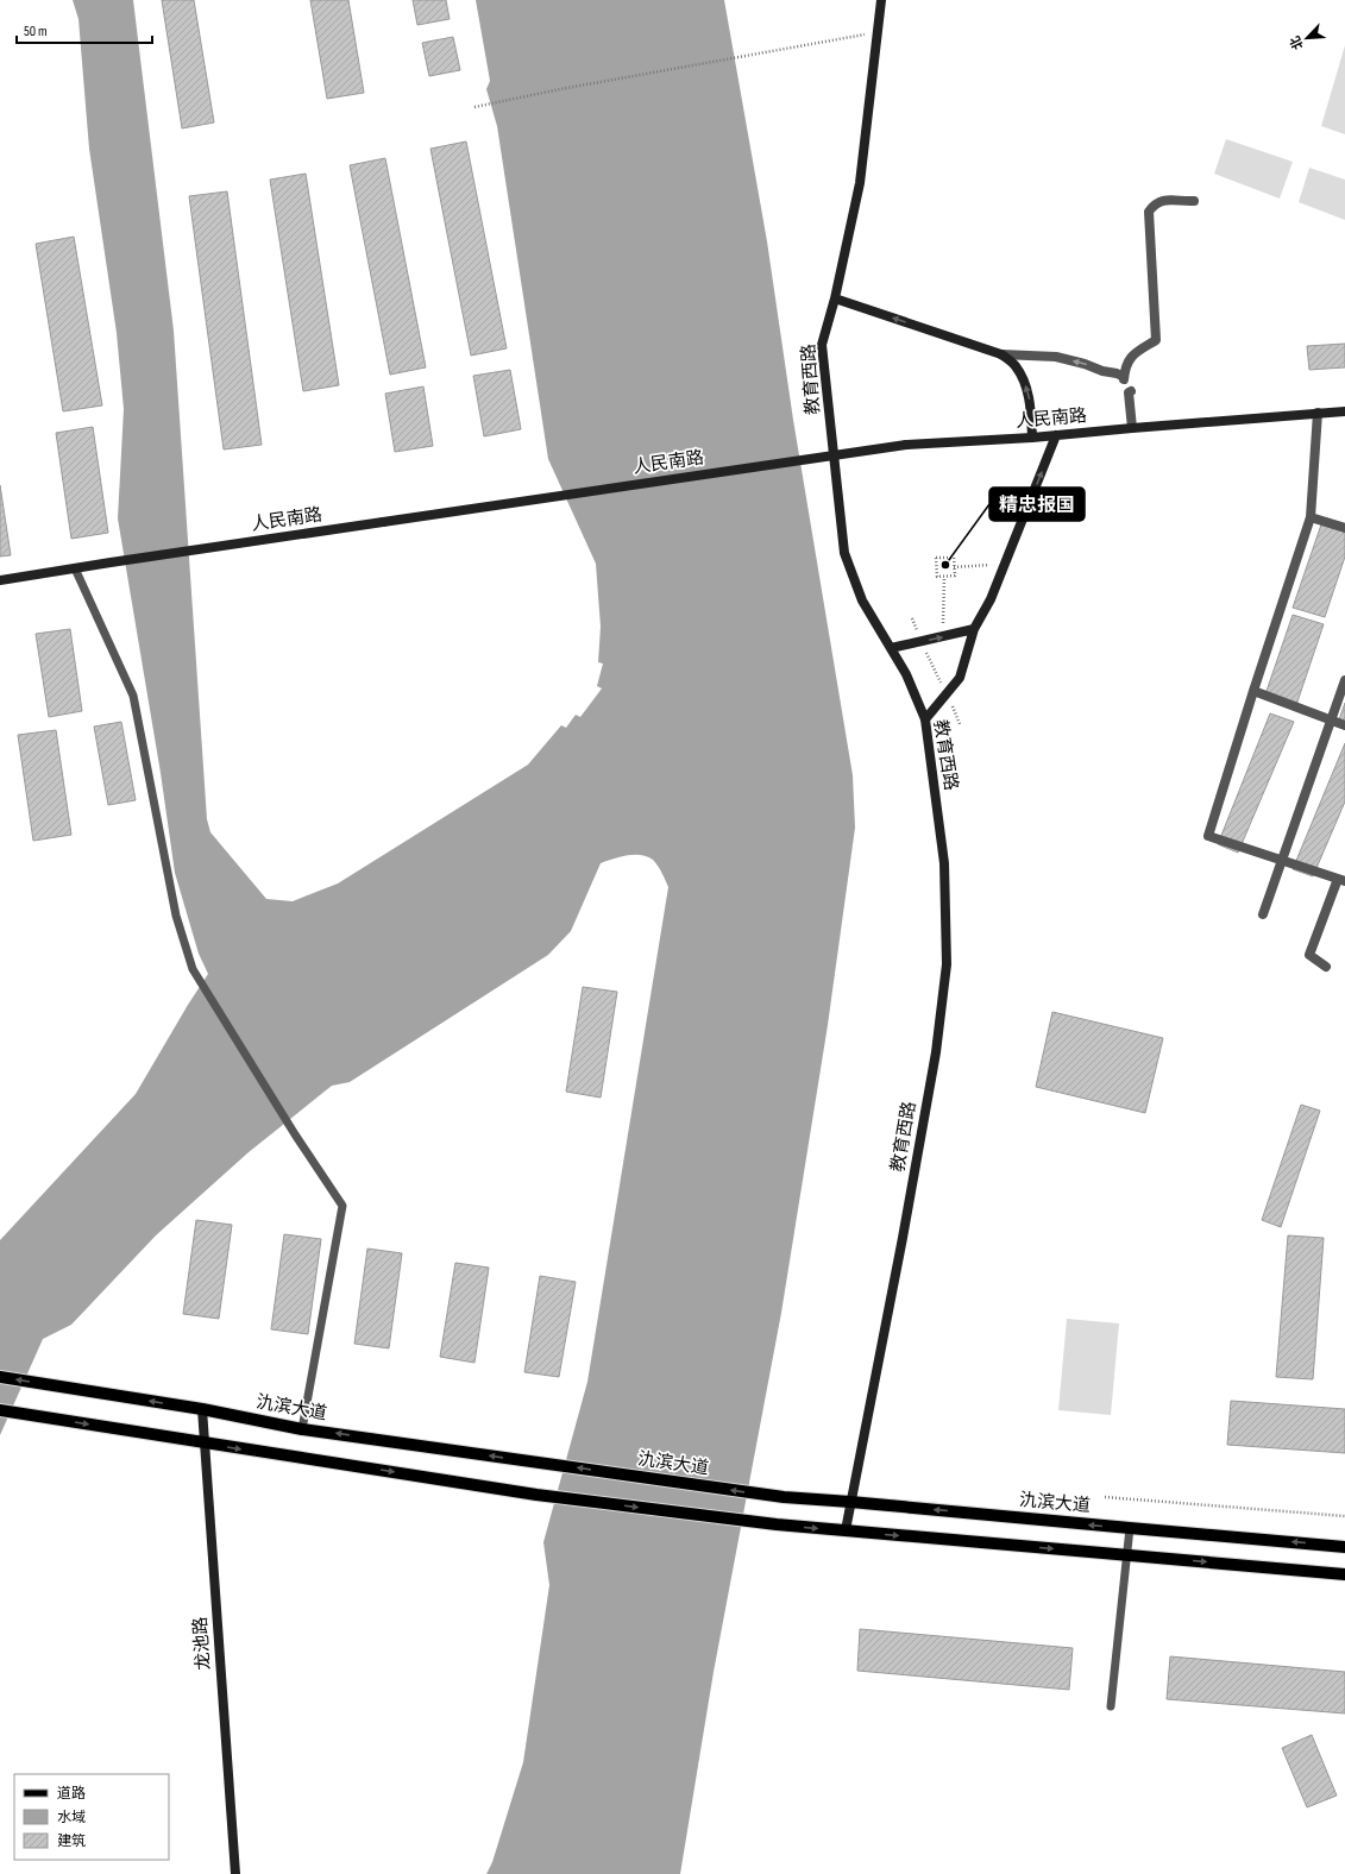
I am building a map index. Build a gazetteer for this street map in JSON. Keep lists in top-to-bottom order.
{
  "streets": {
    "main road": [
      "教育西路",
      "人民南路",
      "氿滨大道",
      "龙池路"
    ]
  },
  "crossings": [
    ["教育西路", "氿滨大道"],
    ["氿滨大道", "龙池路"]
  ],
  "places": ["精忠报国"],
  "legend": ["道路", "水域", "建筑"],
  "scale_bar": "50 m",
  "north": "bottom left"
}
